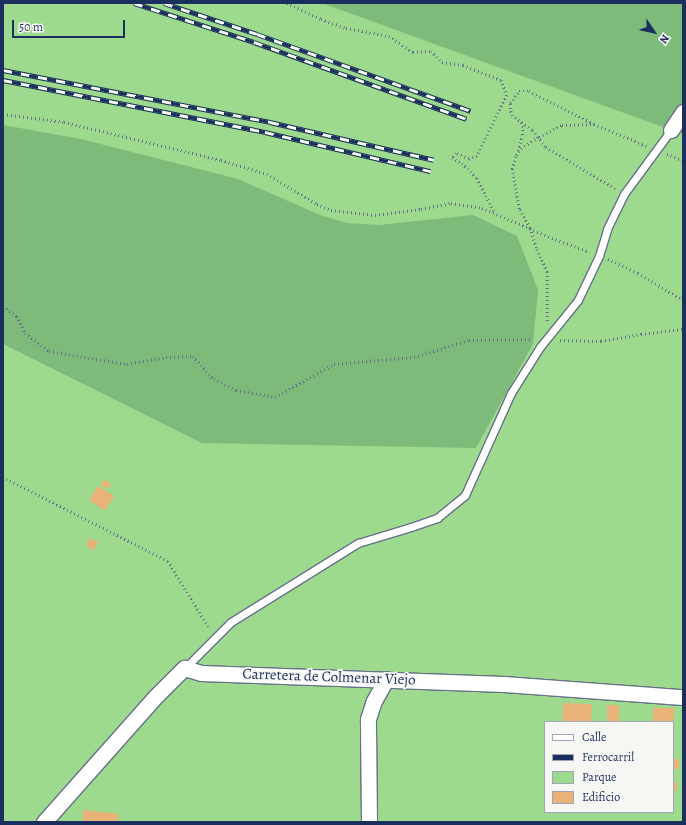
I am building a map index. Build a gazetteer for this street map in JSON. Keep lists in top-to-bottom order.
{
  "streets": {
    "street": ["Carretera de Colmenar Viejo"]
  },
  "legend": [
    "Calle",
    "Ferrocarril",
    "Parque",
    "Edificio"
  ],
  "scale_bar": "50 m",
  "north": "bottom right"
}
